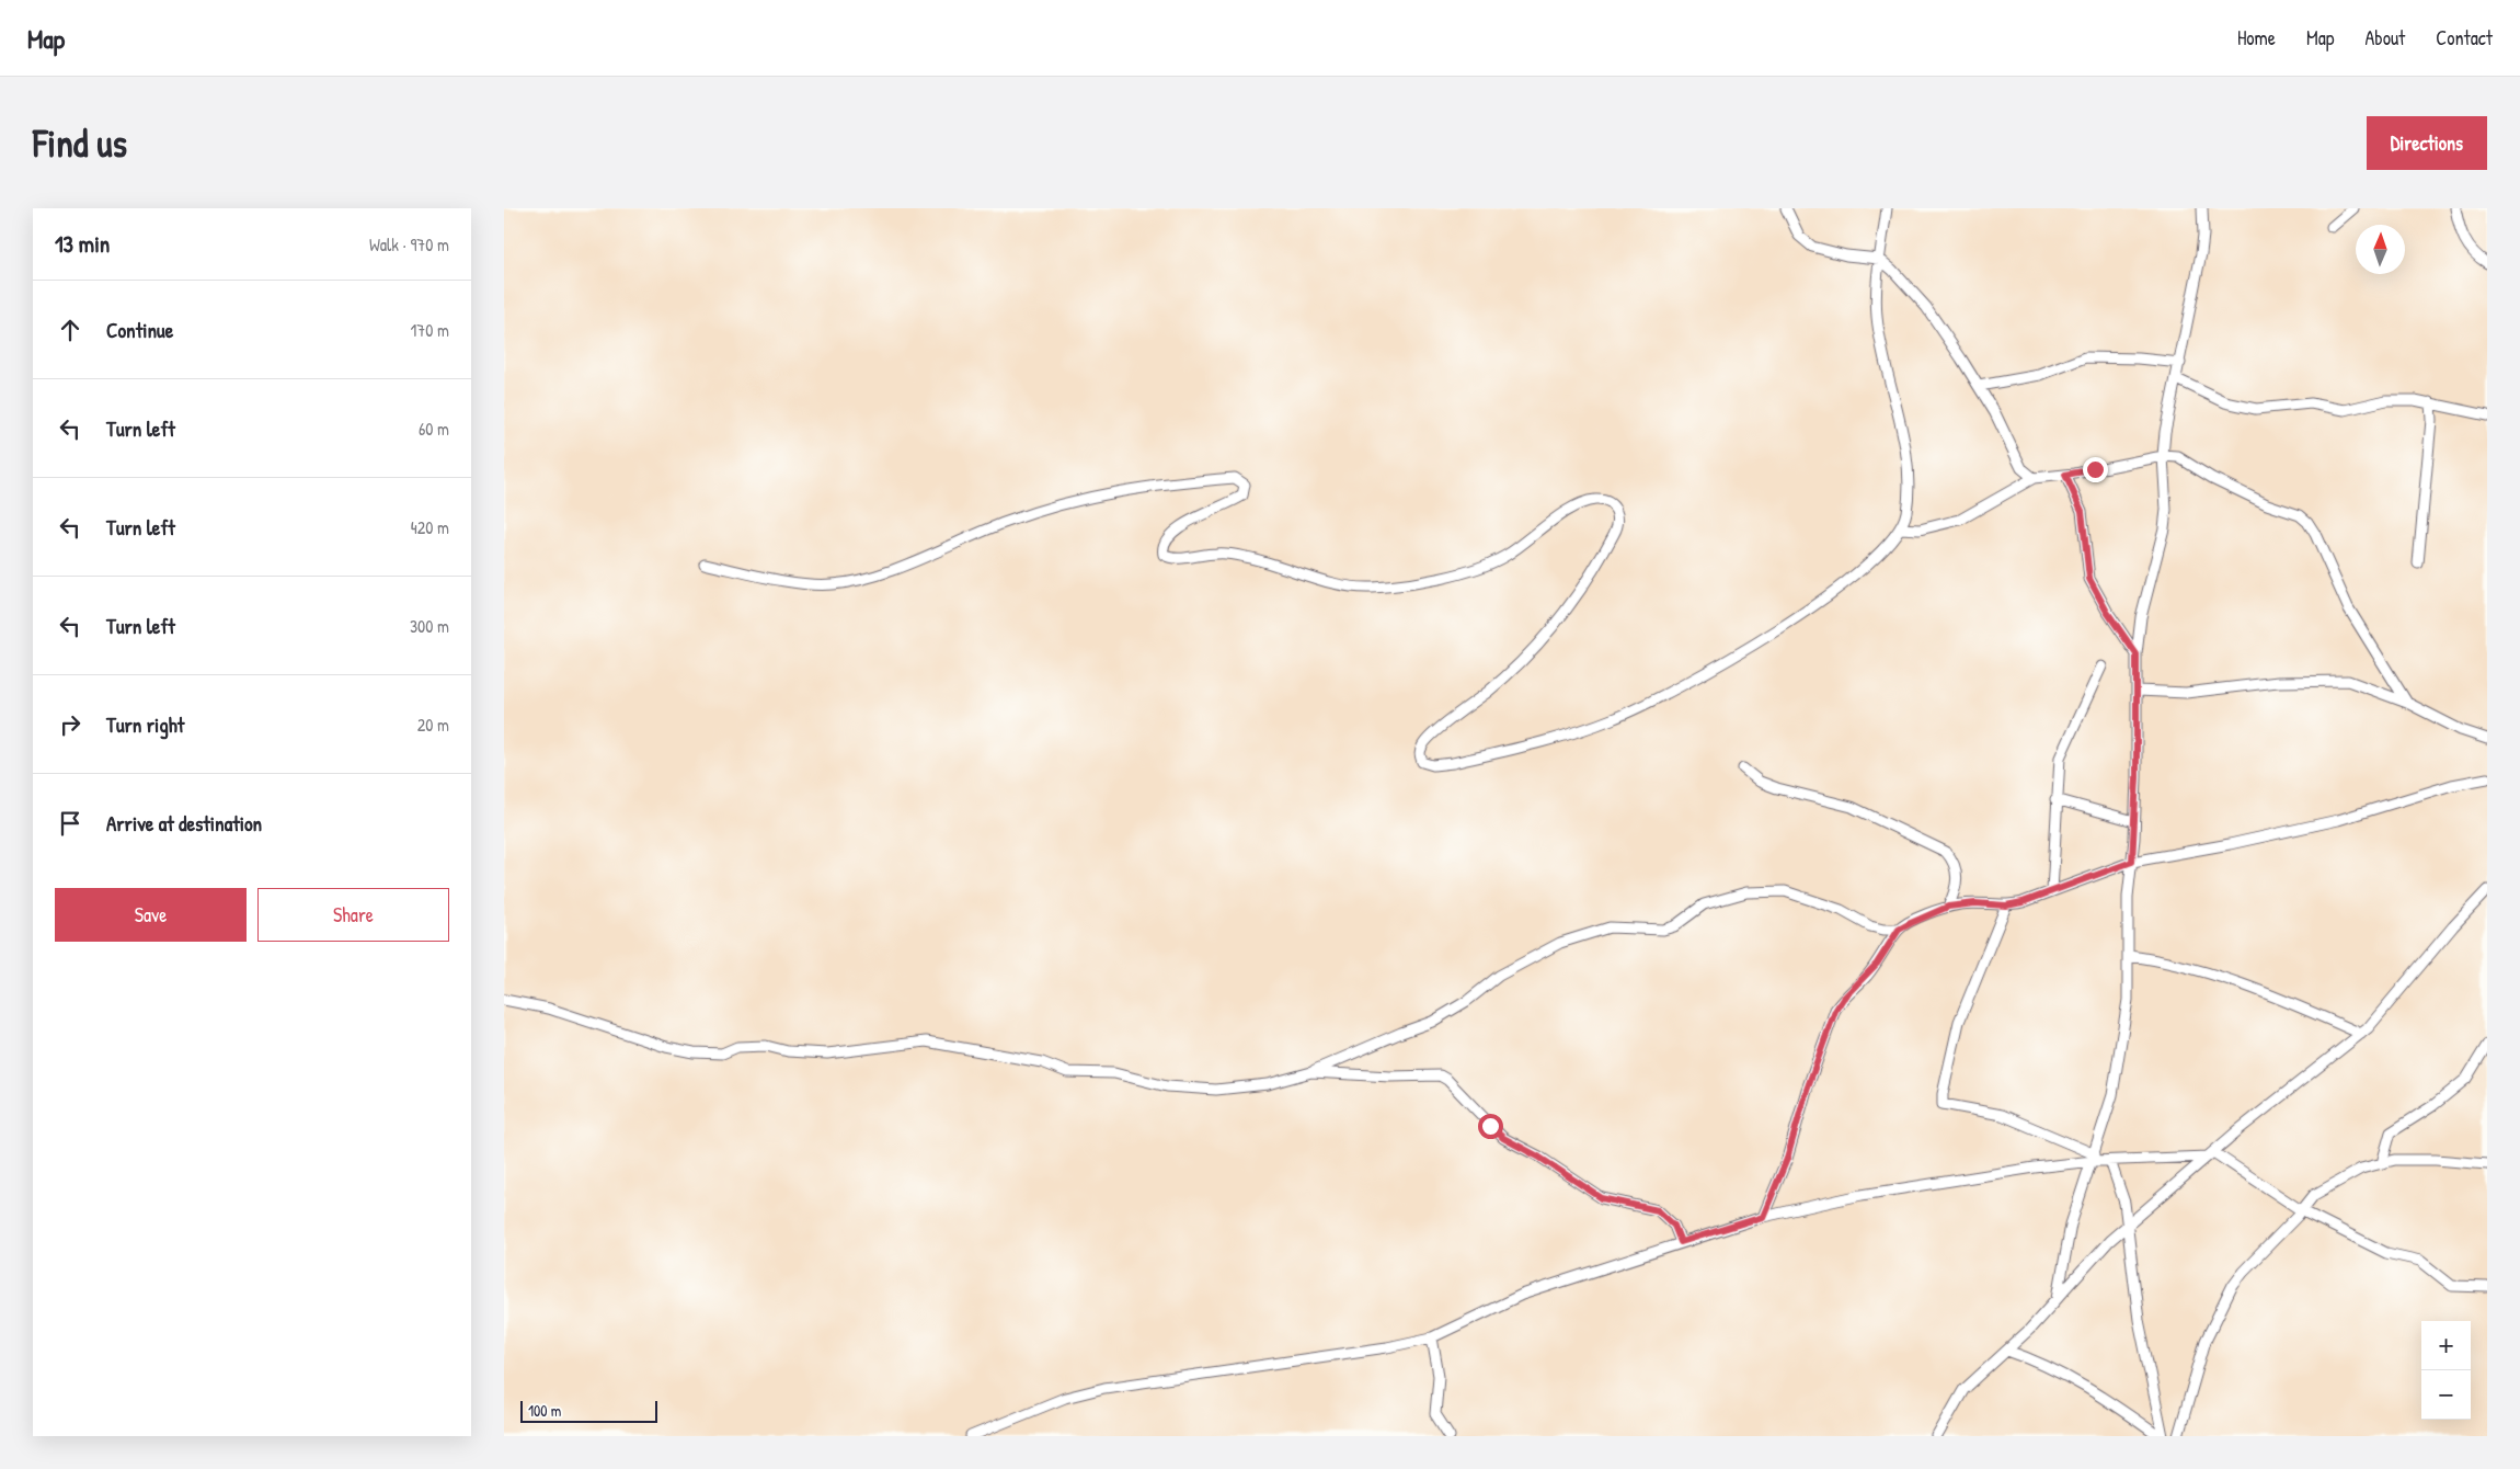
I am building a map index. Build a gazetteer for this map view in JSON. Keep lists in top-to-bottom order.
{
  "scale_bar": "100 m",
  "north": "top",
  "page": {
    "header": "Map",
    "nav": [
      "Home",
      "Map",
      "About",
      "Contact"
    ],
    "buttons": [
      "Directions",
      ["Save", "Share"]
    ],
    "title": "Find us",
    "heading": ["13 min", "Walk · 970 m"],
    "list": [
      ["Continue", "170 m"],
      ["Turn left", "60 m"],
      ["Turn left", "420 m"],
      ["Turn left", "300 m"],
      ["Turn right", "20 m"],
      "Arrive at destination"
    ],
    "map_buttons": ["+", "−"],
    "scale": "100 m"
  }
}
